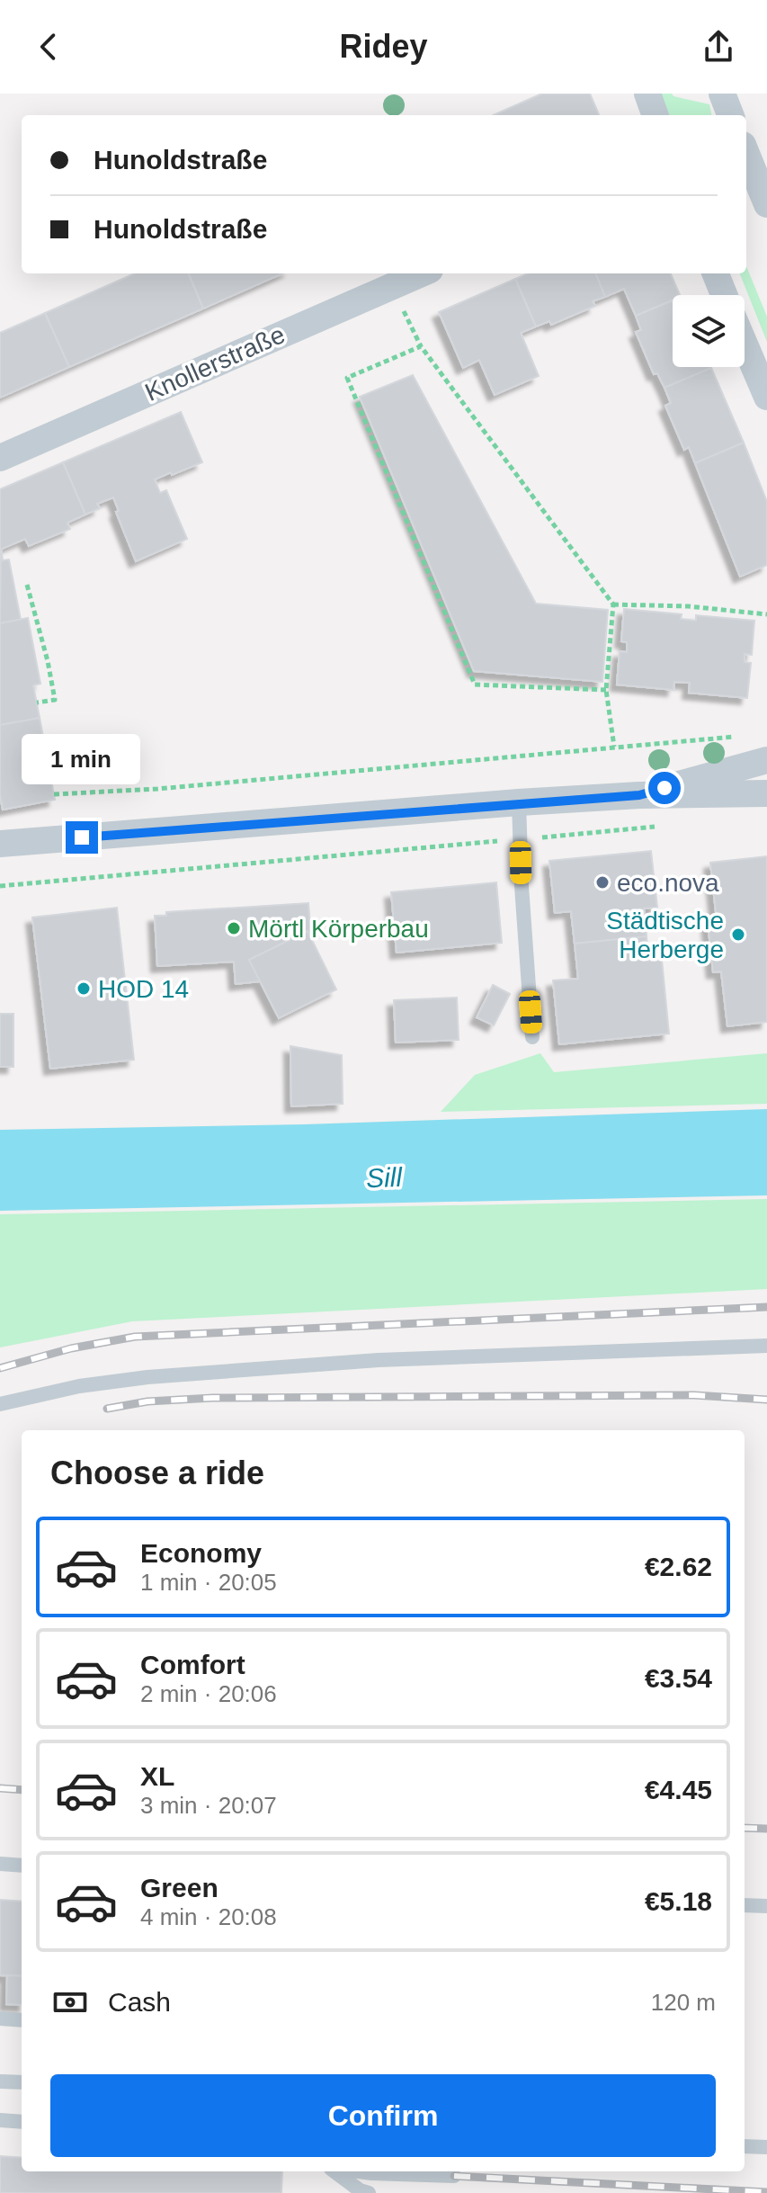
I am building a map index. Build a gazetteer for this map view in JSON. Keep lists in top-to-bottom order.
{
  "streets": {
    "street": ["Knollerstraße"]
  },
  "water": ["Sill"],
  "places": [
    "eco.nova",
    "Mörtl Körperbau",
    "Städtische Herberge",
    "HOD 14"
  ],
  "page": {
    "header": "Ridey",
    "banner": ["Hunoldstraße", "Hunoldstraße"],
    "bubble": "1 min",
    "heading": "Choose a ride",
    "list": [
      {
        "name": "Economy",
        "note": "1 min · 20:05",
        "value": "€2.62"
      },
      {
        "name": "Comfort",
        "note": "2 min · 20:06",
        "value": "€3.54"
      },
      {
        "name": "XL",
        "note": "3 min · 20:07",
        "value": "€4.45"
      },
      {
        "name": "Green",
        "note": "4 min · 20:08",
        "value": "€5.18"
      }
    ],
    "pay": ["Cash", "120 m"],
    "buttons": "Confirm"
  }
}
